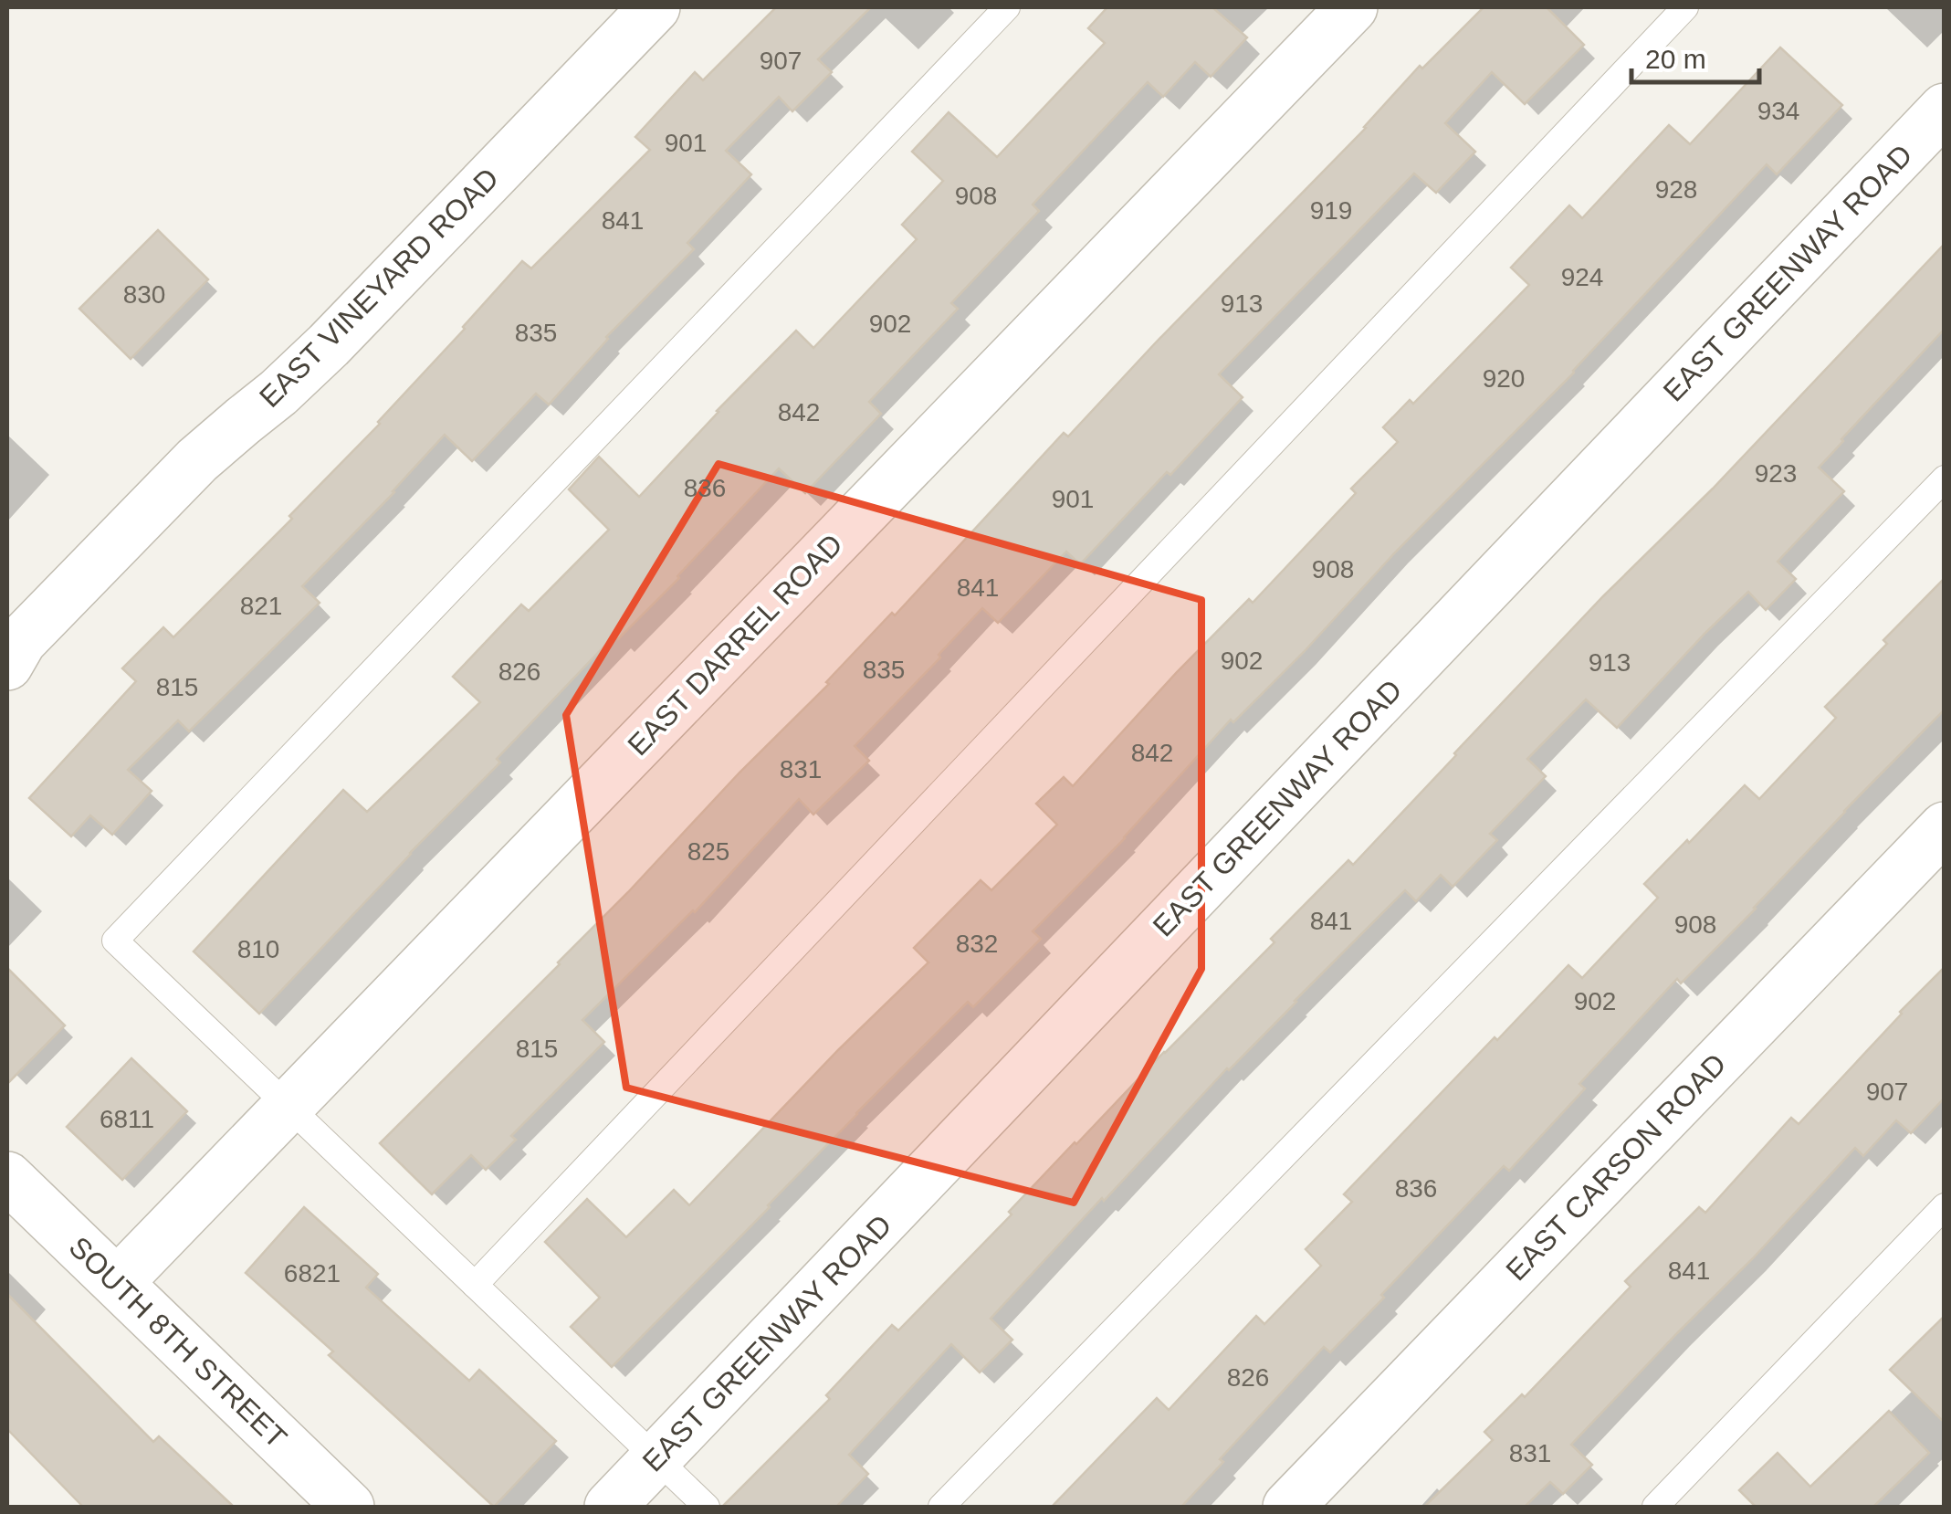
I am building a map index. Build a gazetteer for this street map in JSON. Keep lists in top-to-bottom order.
{
  "streets": {
    "street": [
      "EAST GREENWAY ROAD",
      "EAST VINEYARD ROAD",
      "EAST DARREL ROAD",
      "EAST CARSON ROAD",
      "SOUTH 8TH STREET"
    ]
  },
  "crossings": [
    ["EAST DARREL ROAD", "SOUTH 8TH STREET"]
  ],
  "house_numbers": [
    "907",
    "934",
    "901",
    "928",
    "908",
    "919",
    "841",
    "924",
    "830",
    "913",
    "902",
    "835",
    "920",
    "842",
    "923",
    "836",
    "901",
    "908",
    "841",
    "821",
    "902",
    "913",
    "835",
    "826",
    "815",
    "842",
    "831",
    "825",
    "841",
    "908",
    "832",
    "810",
    "902",
    "815",
    "907",
    "6811",
    "836",
    "841",
    "6821",
    "826",
    "831"
  ],
  "scale_bar": "20 m"
}
